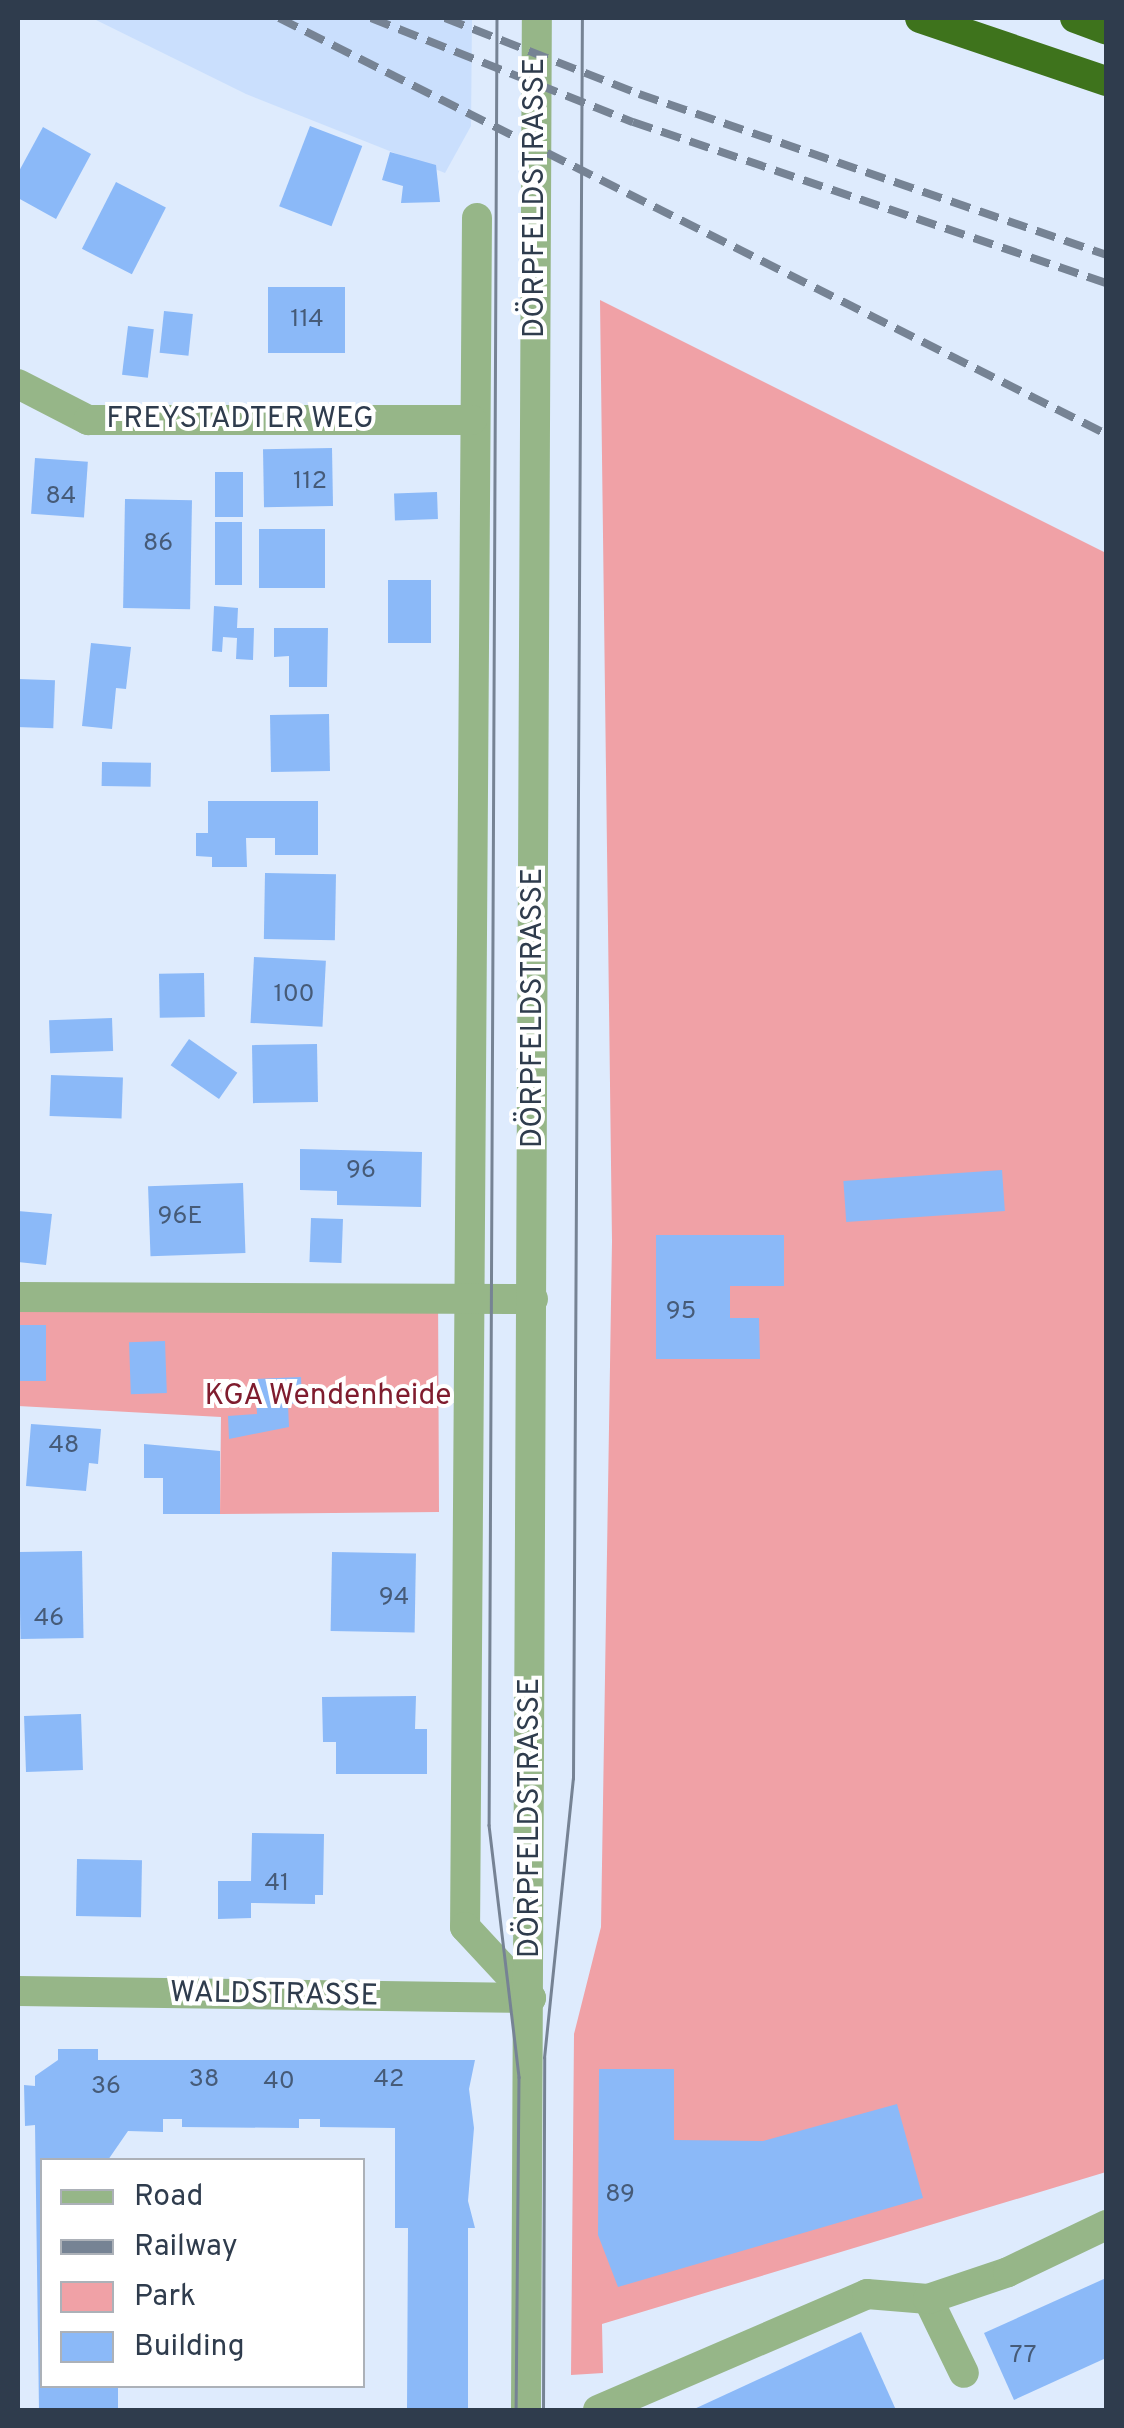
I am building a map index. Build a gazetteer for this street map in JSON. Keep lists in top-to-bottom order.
{
  "streets": {
    "street": ["DÖRPFELDSTRASSE", "FREYSTADTER WEG", "WALDSTRASSE"]
  },
  "crossings": [
    ["DÖRPFELDSTRASSE", "FREYSTADTER WEG"],
    ["DÖRPFELDSTRASSE", "WALDSTRASSE"]
  ],
  "parks": ["KGA Wendenheide"],
  "house_numbers": [
    "114",
    "112",
    "84",
    "86",
    "100",
    "96",
    "96E",
    "95",
    "48",
    "94",
    "46",
    "41",
    "38",
    "42",
    "40",
    "36",
    "89",
    "77"
  ],
  "legend": [
    "Road",
    "Railway",
    "Park",
    "Building"
  ]
}
